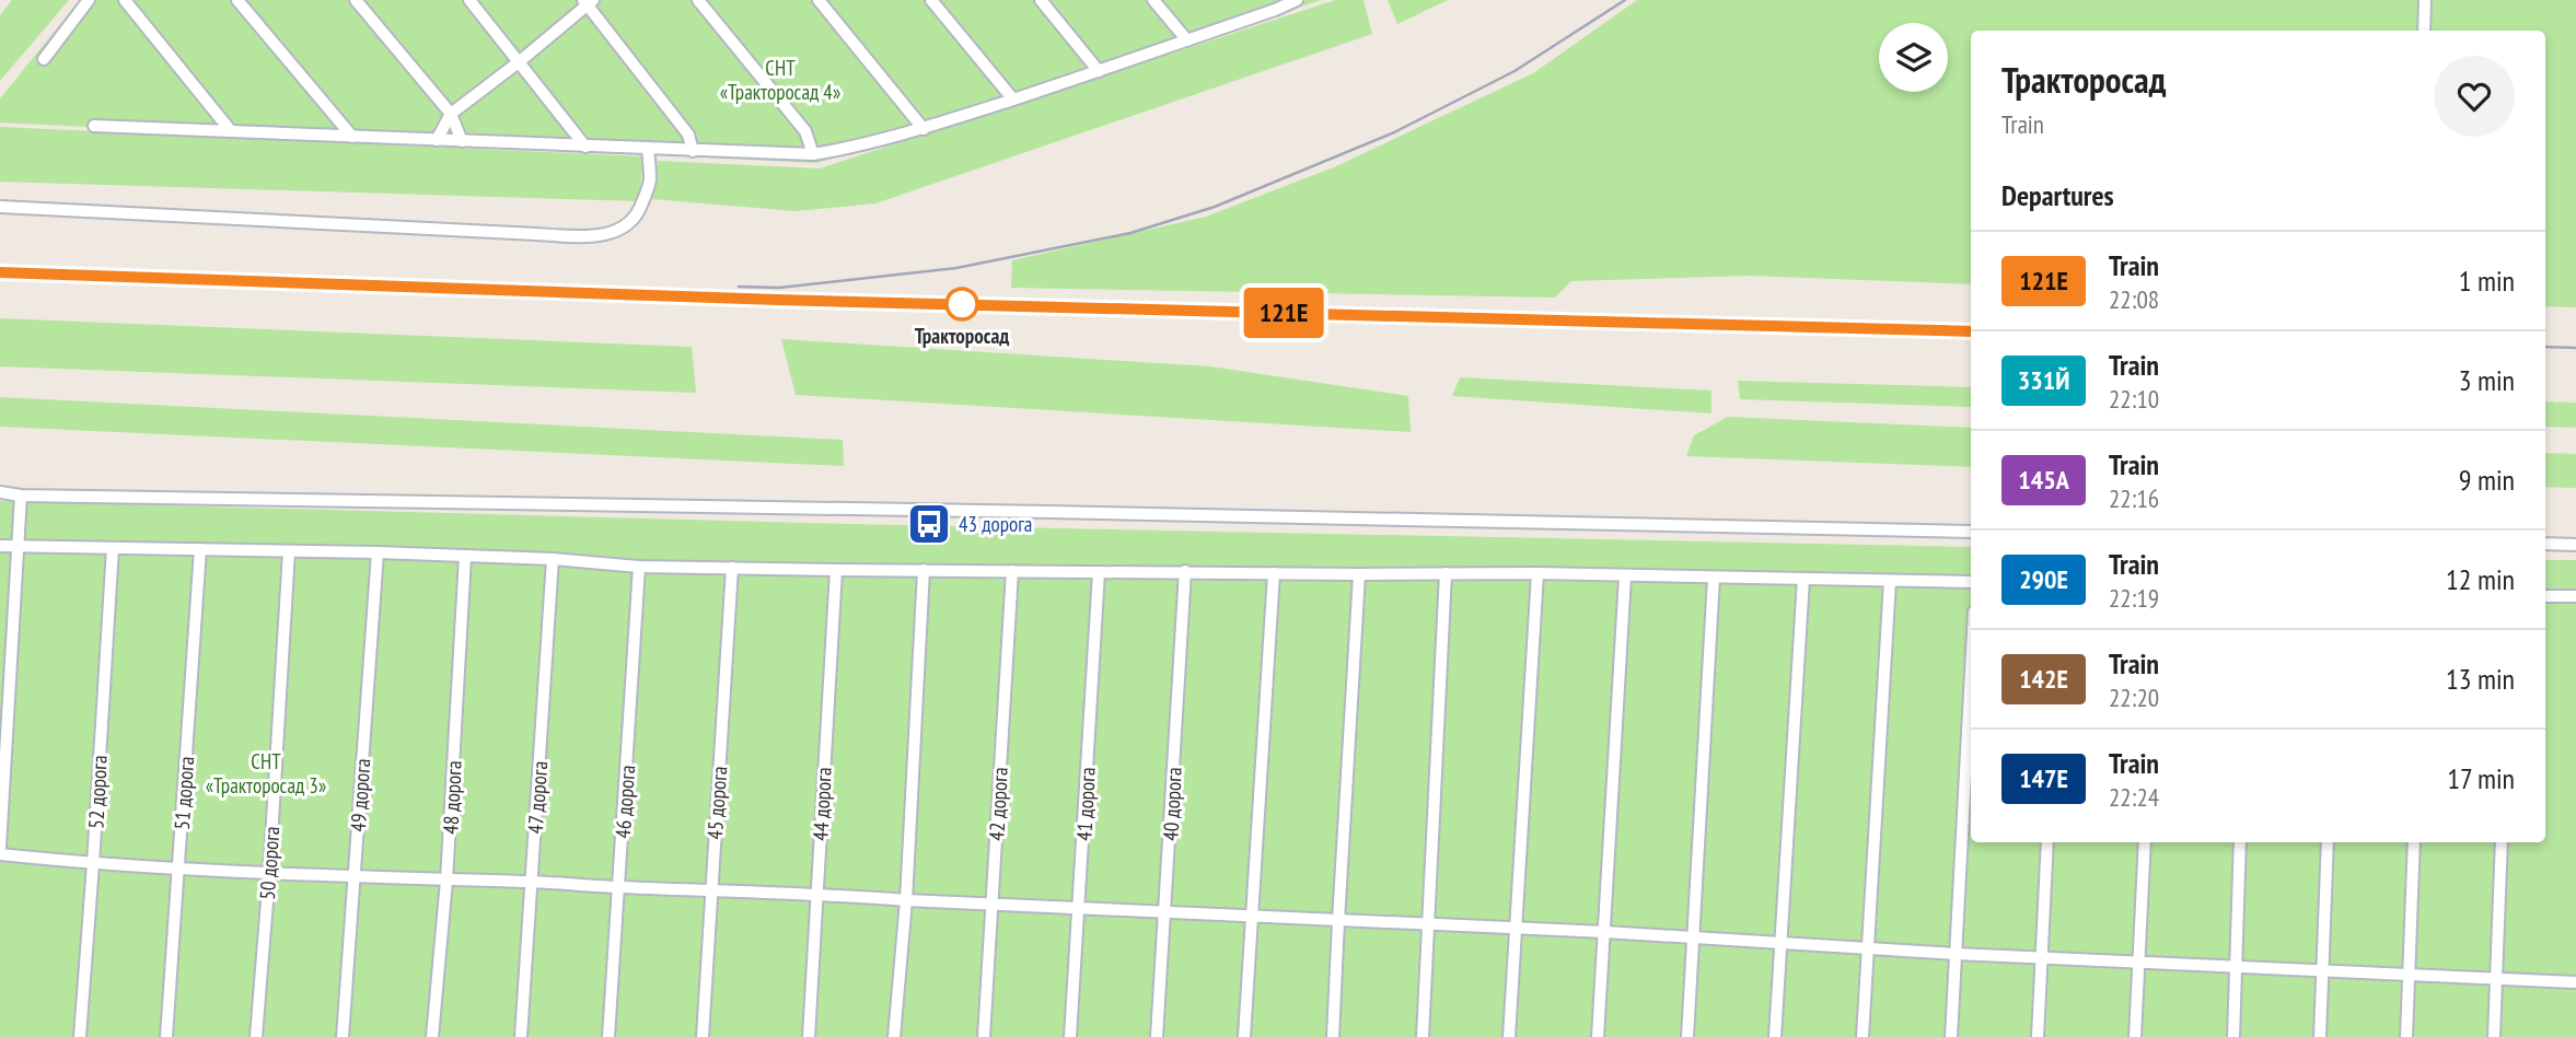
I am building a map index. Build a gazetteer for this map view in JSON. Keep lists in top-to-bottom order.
{
  "streets": {
    "street": [
      "52 дорога",
      "51 дорога",
      "49 дорога",
      "48 дорога",
      "47 дорога",
      "46 дорога",
      "45 дорога",
      "44 дорога",
      "42 дорога",
      "41 дорога",
      "40 дорога",
      "50 дорога"
    ]
  },
  "parks": ["СНТ «Тракторосад 4»", "СНТ «Тракторосад 3»"],
  "places": {
    "other": ["Тракторосад"],
    "bus stop": ["43 дорога"]
  },
  "page": {
    "on_map": "121Е",
    "heading": [
      ["Тракторосад", "Train"],
      "Departures"
    ],
    "list": [
      {
        "mark": "121Е",
        "name": "Train",
        "note": "22:08",
        "value": "1 min"
      },
      {
        "mark": "331Й",
        "name": "Train",
        "note": "22:10",
        "value": "3 min"
      },
      {
        "mark": "145А",
        "name": "Train",
        "note": "22:16",
        "value": "9 min"
      },
      {
        "mark": "290Е",
        "name": "Train",
        "note": "22:19",
        "value": "12 min"
      },
      {
        "mark": "142Е",
        "name": "Train",
        "note": "22:20",
        "value": "13 min"
      },
      {
        "mark": "147Е",
        "name": "Train",
        "note": "22:24",
        "value": "17 min"
      }
    ]
  }
}
